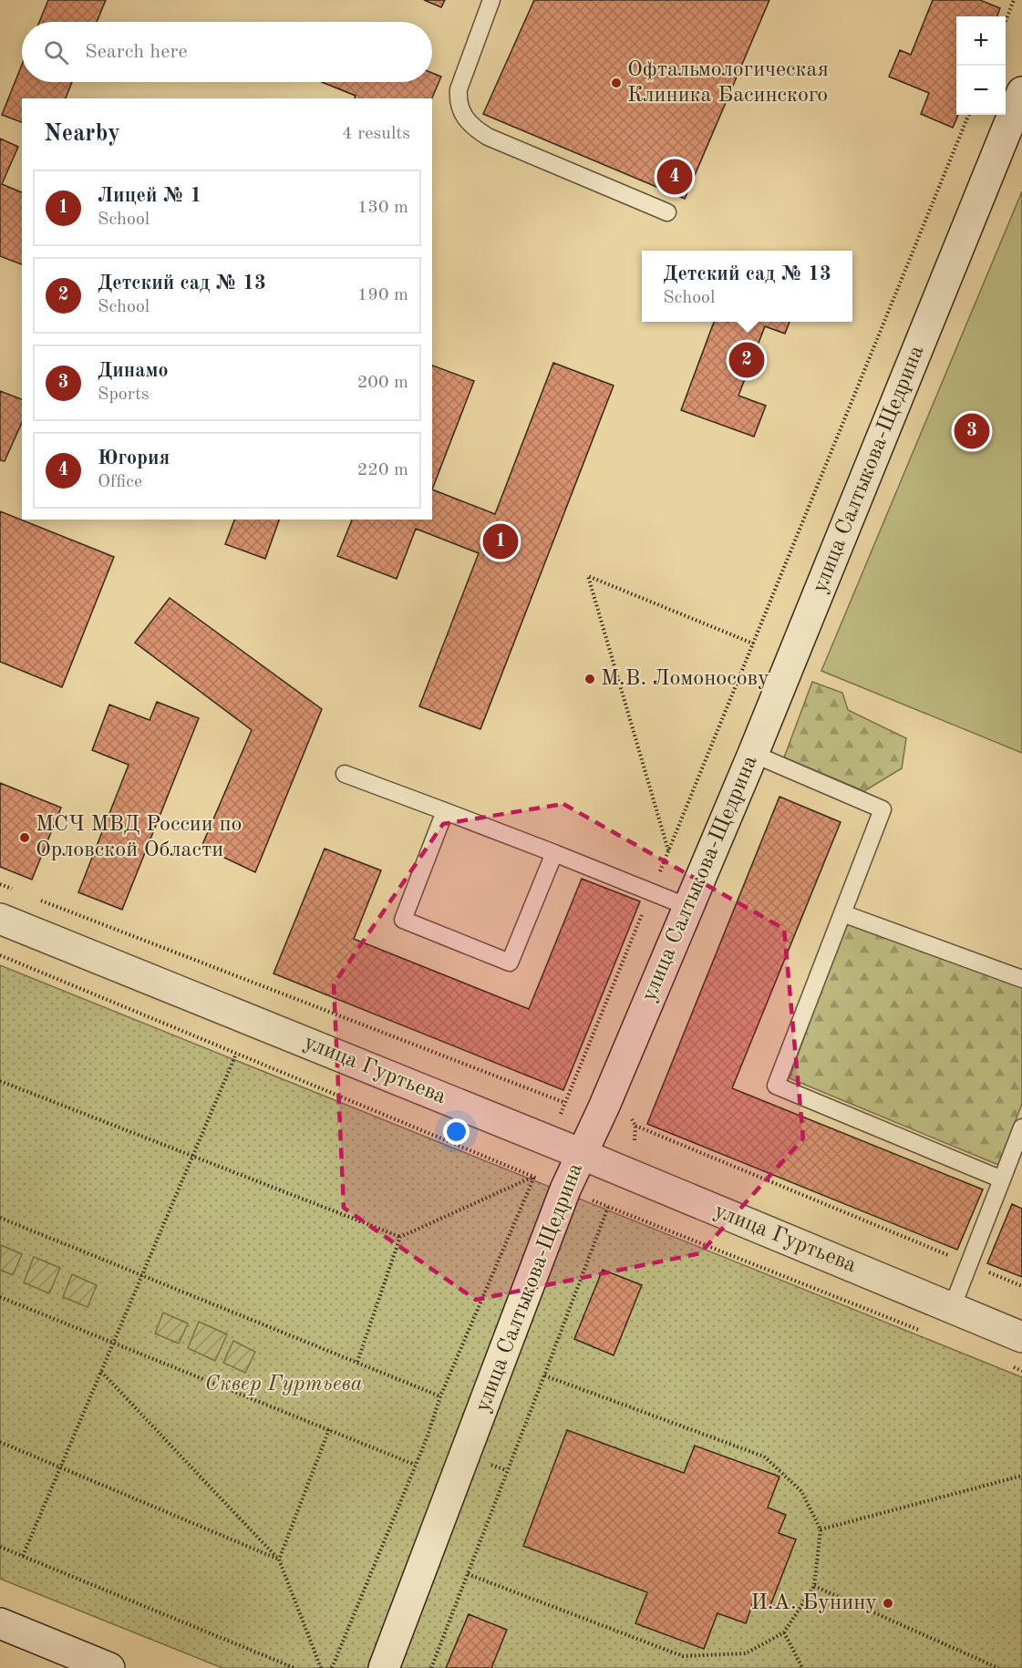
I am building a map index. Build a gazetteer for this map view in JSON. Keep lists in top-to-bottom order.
{
  "streets": {
    "street": ["улица Салтыкова-Щедрина", "улица Гуртьева"]
  },
  "crossings": [
    ["улица Салтыкова-Щедрина", "улица Гуртьева"]
  ],
  "parks": ["Сквер Гуртьева"],
  "places": [
    "Офтальмологическая Клиника Басинского",
    "М.В. Ломоносову",
    "МСЧ МВД России по Орловской Области",
    "И.А. Бунину"
  ],
  "page": {
    "map_buttons": ["+", "−"],
    "search": "Search here",
    "heading": ["Nearby", "4 results"],
    "pins": [
      "4",
      "2",
      "3",
      "1"
    ],
    "list": [
      {
        "mark": "1",
        "name": "Лицей № 1",
        "note": "School",
        "value": "130 m"
      },
      {
        "mark": "2",
        "name": "Детский сад № 13",
        "note": "School",
        "value": "190 m"
      },
      {
        "mark": "3",
        "name": "Динамо",
        "note": "Sports",
        "value": "200 m"
      },
      {
        "mark": "4",
        "name": "Югория",
        "note": "Office",
        "value": "220 m"
      }
    ],
    "popup": ["Детский сад № 13", "School"]
  }
}
